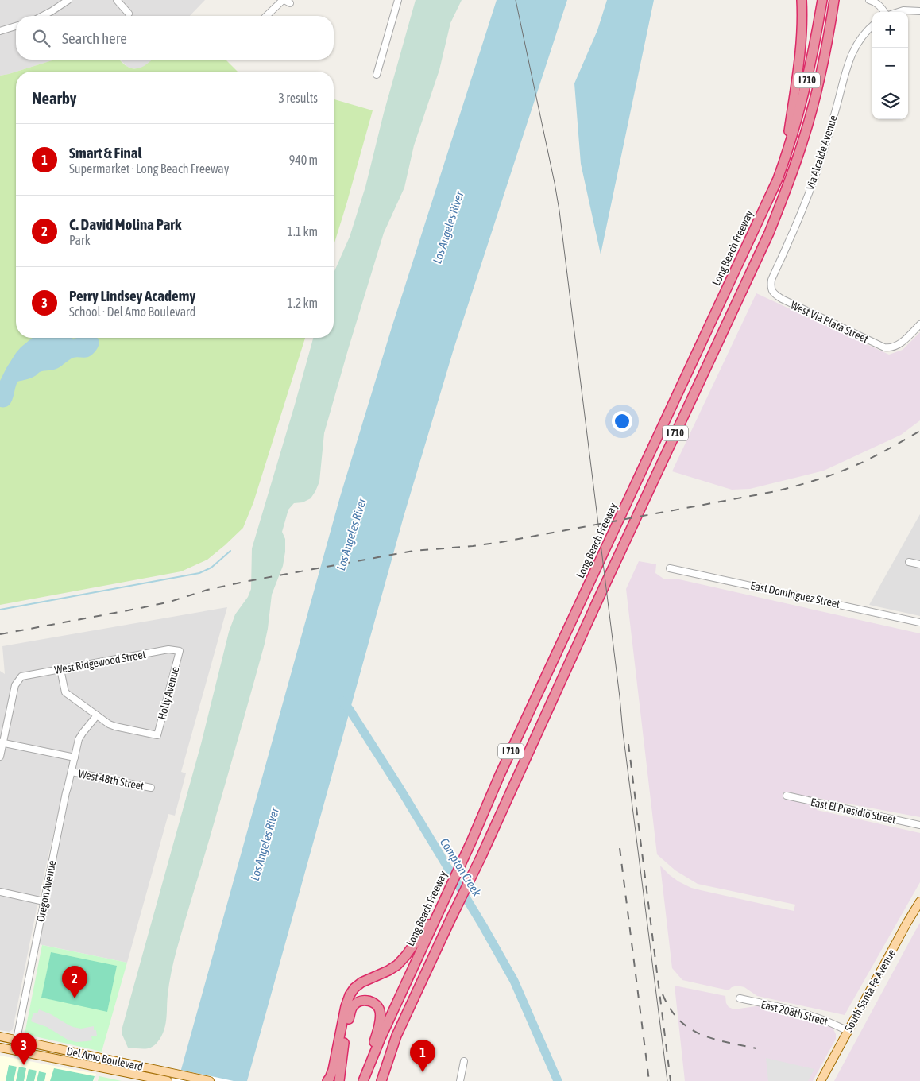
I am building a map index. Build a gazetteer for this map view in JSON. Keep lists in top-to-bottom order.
{
  "streets": {
    "highway": ["I 710", "Long Beach Freeway"],
    "main road": ["South Santa Fe Avenue", "Del Amo Boulevard"],
    "street": [
      "Via Alcalde Avenue",
      "West Via Plata Street",
      "East Dominguez Street",
      "West Ridgewood Street",
      "Holly Avenue",
      "West 48th Street",
      "East El Presidio Street",
      "Oregon Avenue",
      "East 208th Street"
    ]
  },
  "crossings": [
    ["Via Alcalde Avenue", "West Via Plata Street"],
    ["West Ridgewood Street", "Holly Avenue"],
    ["West Ridgewood Street", "West 48th Street"],
    ["Holly Avenue", "Oregon Avenue"],
    ["West 48th Street", "Oregon Avenue"],
    ["Oregon Avenue", "Del Amo Boulevard"],
    ["South Santa Fe Avenue", "East 208th Street"]
  ],
  "water": ["Los Angeles River", "Compton Creek"],
  "page": {
    "map_buttons": ["+", "−"],
    "search": "Search here",
    "heading": ["Nearby", "3 results"],
    "list": [
      {
        "mark": "1",
        "name": "Smart & Final",
        "note": "Supermarket · Long Beach Freeway",
        "value": "940 m"
      },
      {
        "mark": "2",
        "name": "C. David Molina Park",
        "note": "Park",
        "value": "1.1 km"
      },
      {
        "mark": "3",
        "name": "Perry Lindsey Academy",
        "note": "School · Del Amo Boulevard",
        "value": "1.2 km"
      }
    ],
    "pins": ["2", "3", "1"]
  }
}
